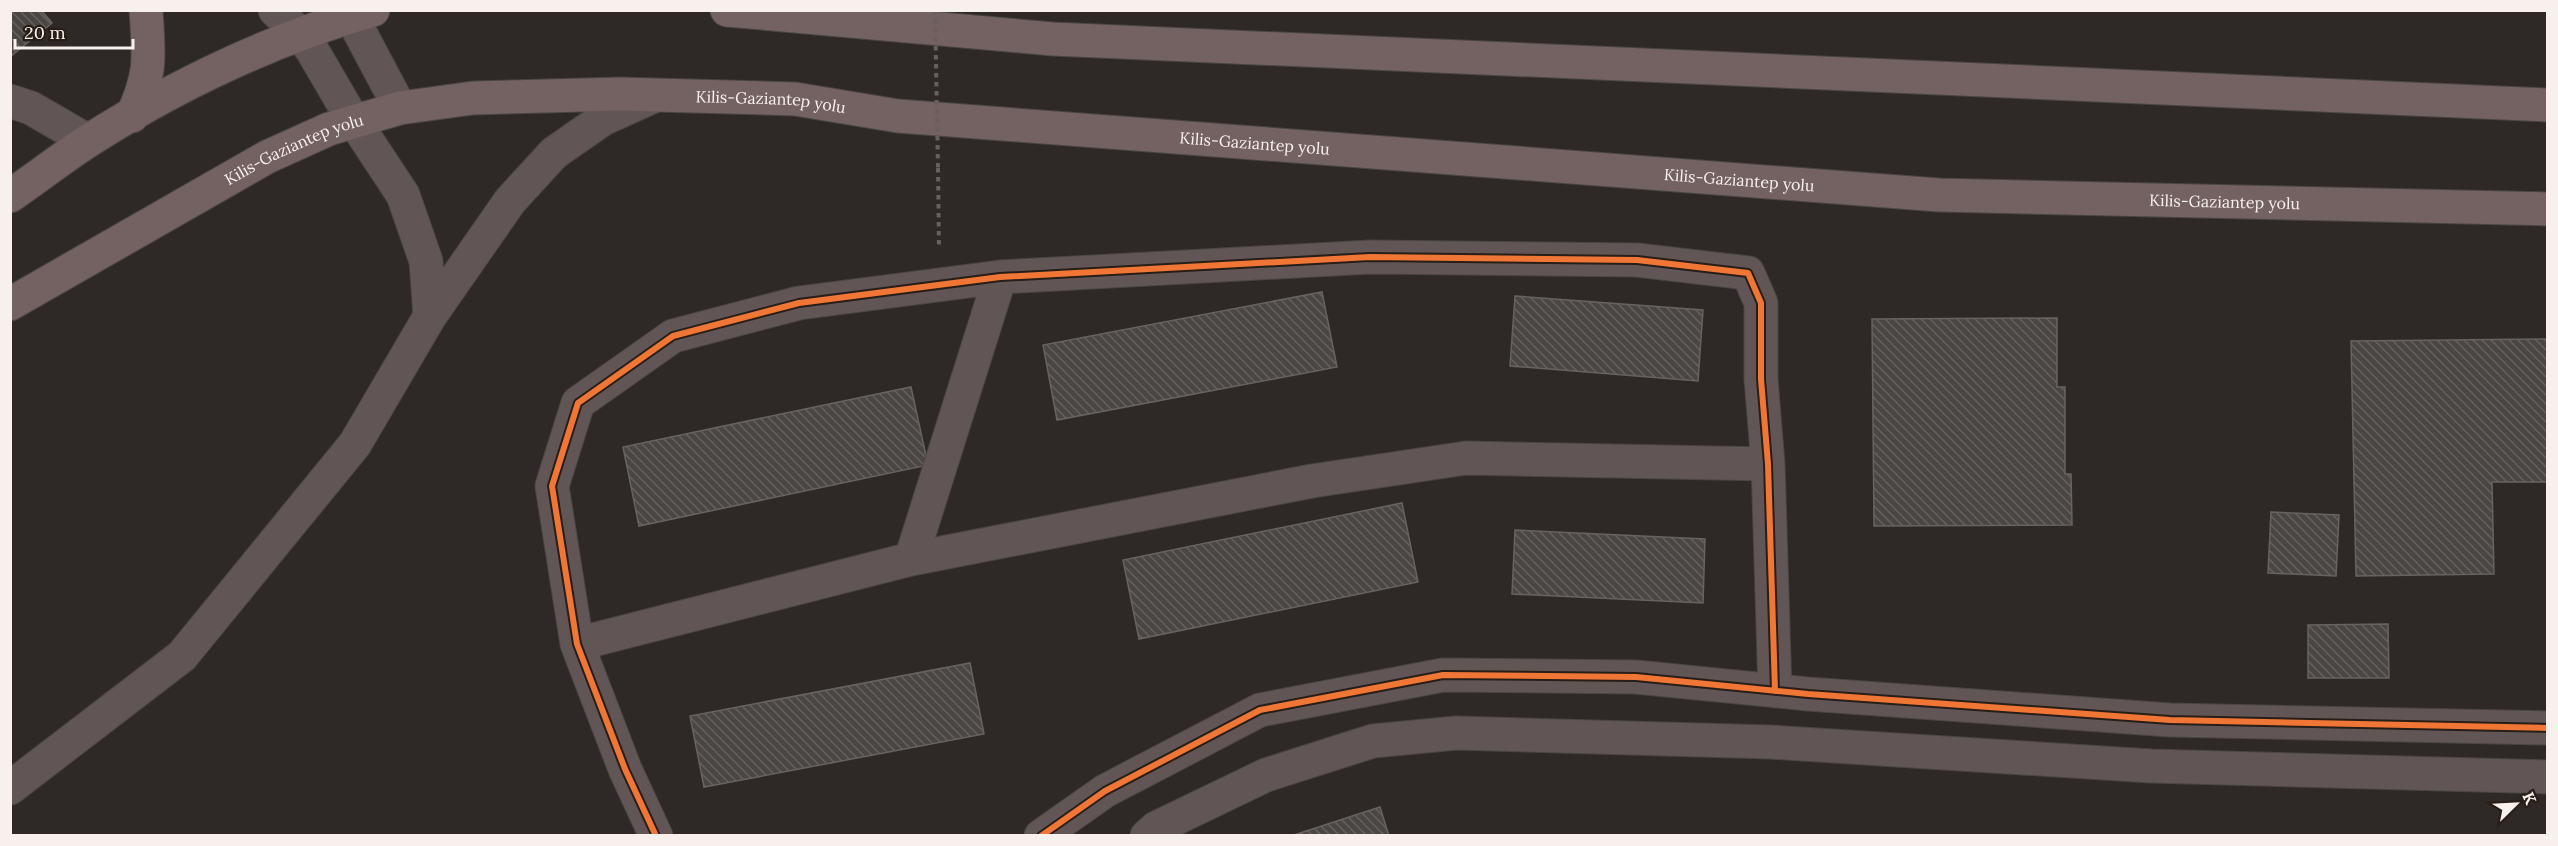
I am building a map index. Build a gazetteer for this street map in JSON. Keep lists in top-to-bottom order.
{
  "streets": {
    "highway": ["Kilis-Gaziantep yolu"]
  },
  "scale_bar": "20 m",
  "north": "top right"
}
